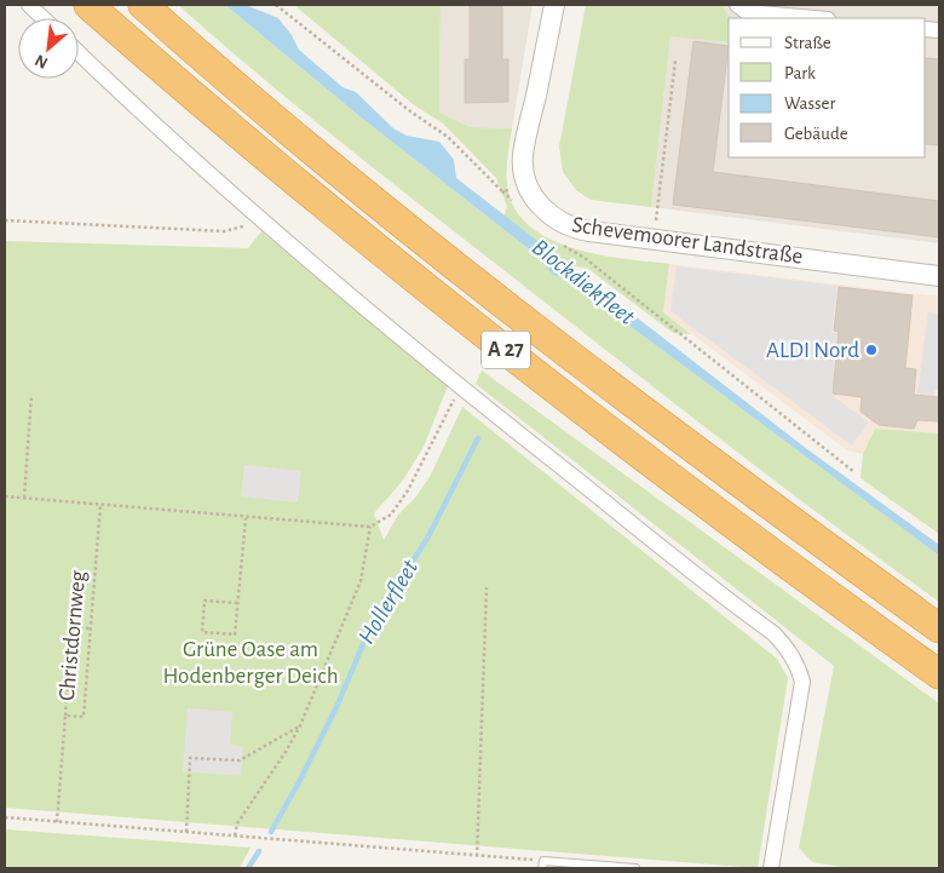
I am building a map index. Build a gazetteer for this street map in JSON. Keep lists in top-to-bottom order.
{
  "streets": {
    "highway": ["A 27"],
    "street": ["Schevemoorer Landstraße"],
    "path": ["Christdornweg"]
  },
  "water": ["Blockdiekfleet", "Hollerfleet"],
  "parks": ["Grüne Oase am Hodenberger Deich"],
  "places": ["ALDI Nord"],
  "legend": [
    "Straße",
    "Park",
    "Wasser",
    "Gebäude"
  ],
  "north": "bottom left"
}
